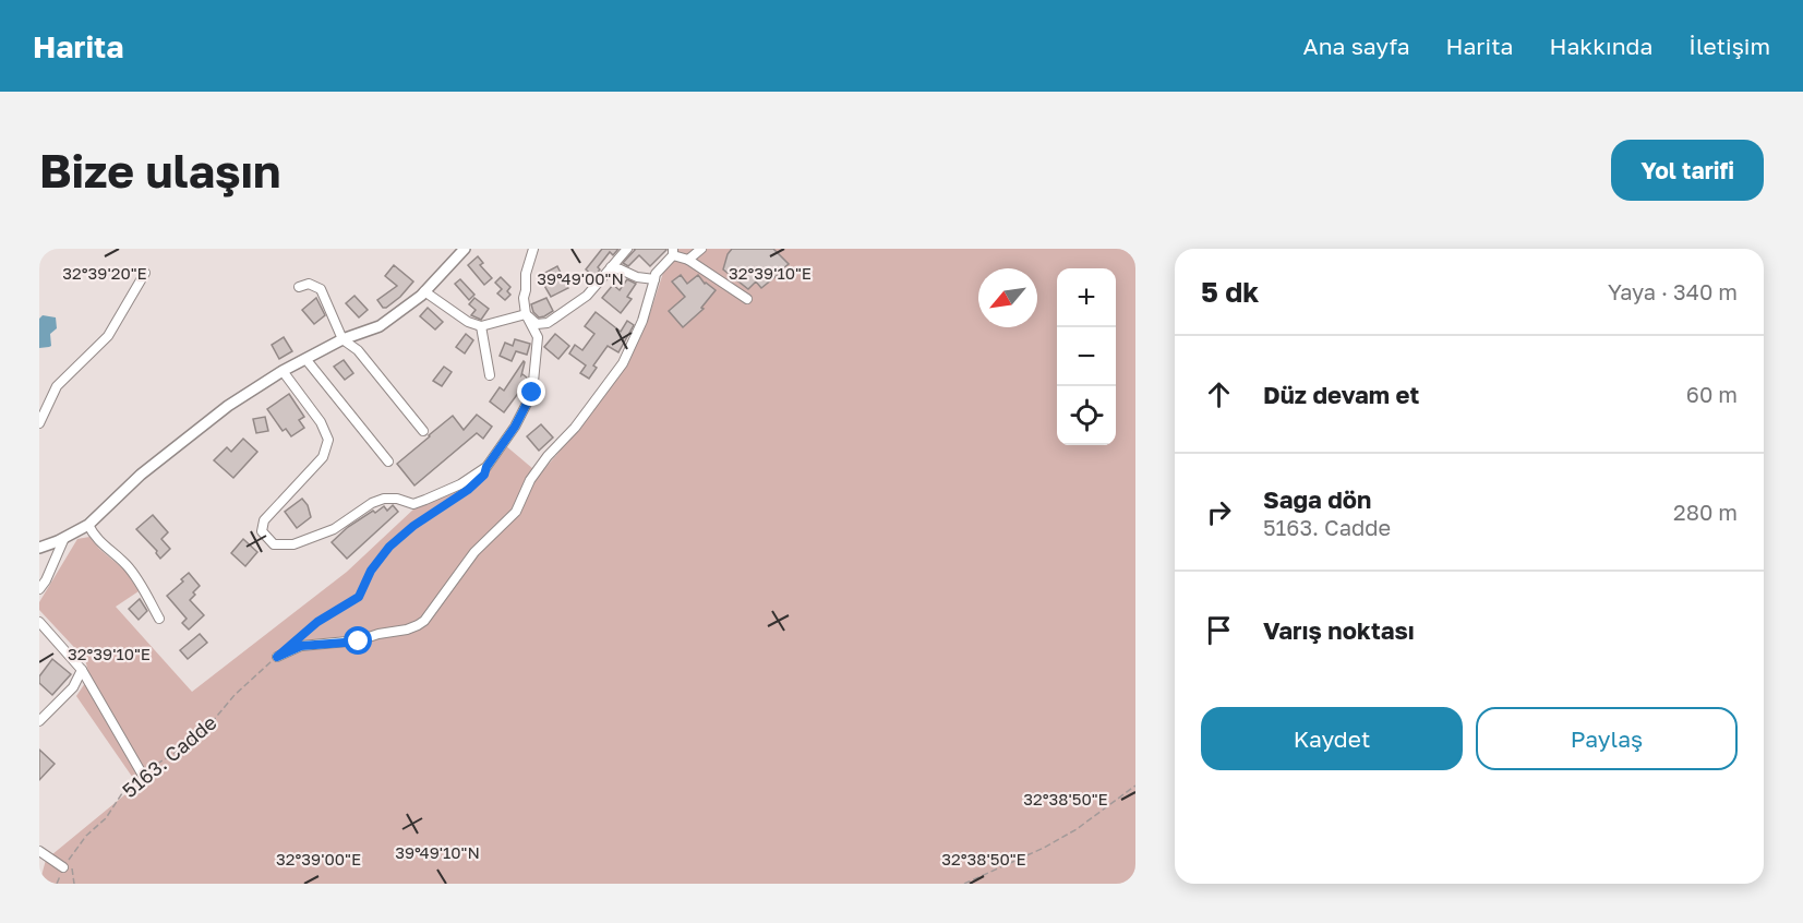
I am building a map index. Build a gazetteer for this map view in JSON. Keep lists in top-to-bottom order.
{
  "streets": {
    "path": ["5163. Cadde"]
  },
  "north": "bottom left",
  "page": {
    "header": "Harita",
    "nav": [
      "Ana sayfa",
      "Harita",
      "Hakkında",
      "İletişim"
    ],
    "buttons": [
      "Yol tarifi",
      ["Kaydet", "Paylaş"]
    ],
    "title": "Bize ulaşın",
    "heading": ["5 dk", "Yaya · 340 m"],
    "map_buttons": ["+", "−"],
    "list": [
      ["Düz devam et", "60 m"],
      ["Sağa dön", "5163. Cadde", "280 m"],
      "Varış noktası"
    ]
  },
  "coordinates": [
    "32°39'20\"E",
    "32°39'10\"E",
    "39°49'00\"N",
    "32°38'50\"E",
    "39°49'10\"N",
    "32°39'00\"E"
  ]
}
